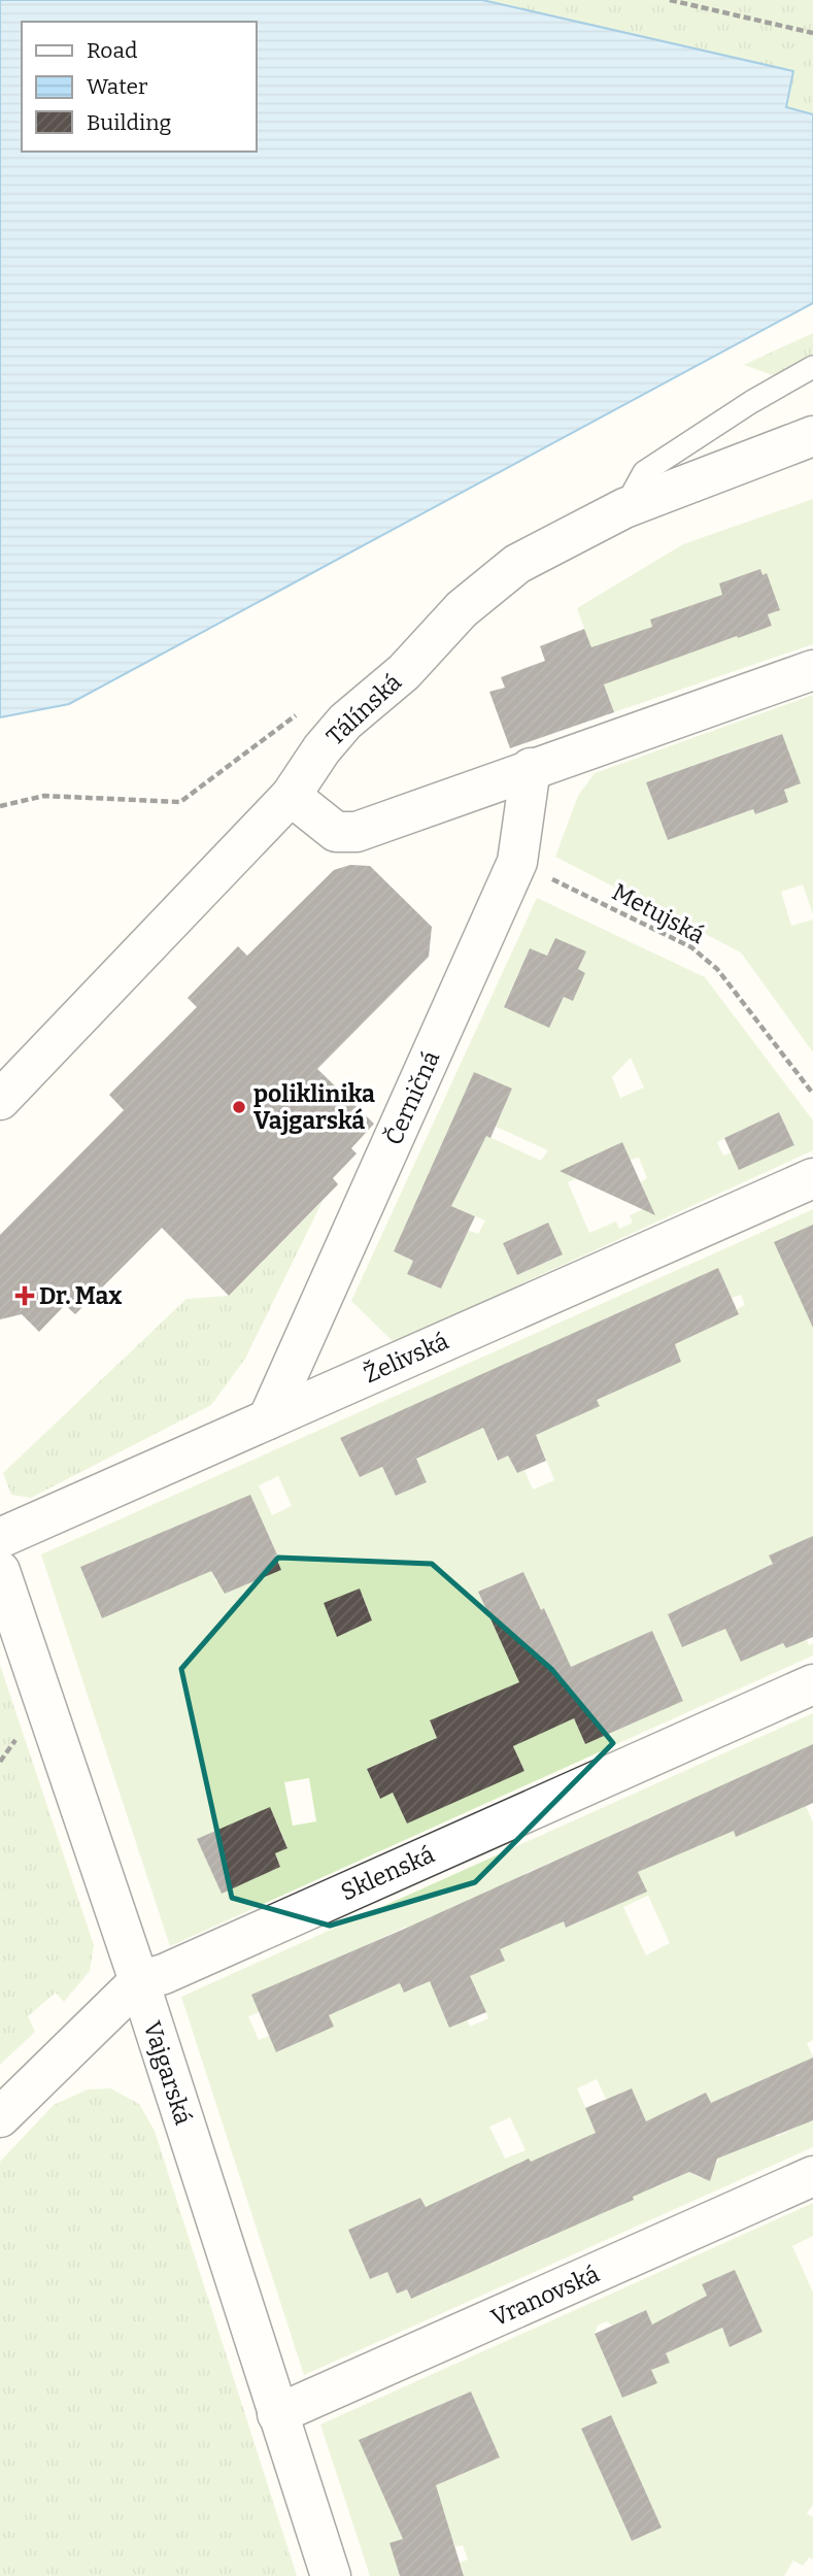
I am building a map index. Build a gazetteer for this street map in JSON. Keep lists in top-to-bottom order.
{
  "streets": {
    "street": [
      "Tálínská",
      "Černičná",
      "Želivská",
      "Sklenská",
      "Vajgarská",
      "Vranovská"
    ],
    "path": ["Metujská"]
  },
  "crossings": [
    ["Metujská", "Černičná"],
    ["Černičná", "Želivská"],
    ["Sklenská", "Vajgarská"],
    ["Vajgarská", "Vranovská"]
  ],
  "places": {
    "other": ["poliklinika Vajgarská"],
    "health": ["Dr. Max"]
  },
  "legend": ["Road", "Water", "Building"]
}
